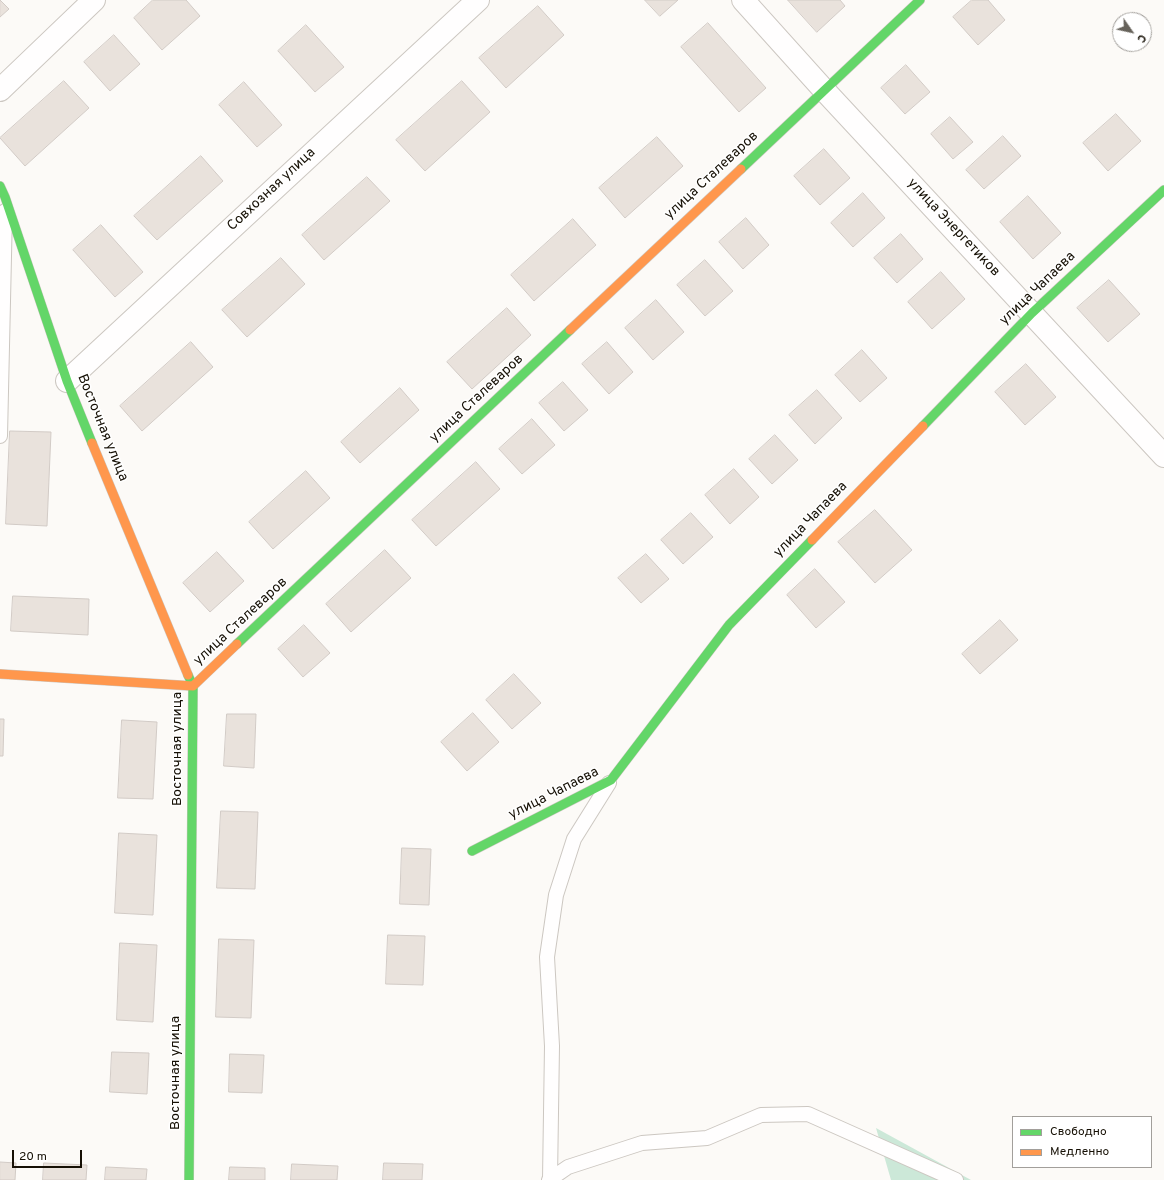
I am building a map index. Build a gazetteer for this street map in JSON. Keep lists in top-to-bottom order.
{
  "streets": {
    "street": [
      "улица Сталеваров",
      "Совхозная улица",
      "улица Энергетиков",
      "улица Чапаева",
      "Восточная улица"
    ]
  },
  "crossings": [
    ["улица Сталеваров", "улица Энергетиков"],
    ["улица Сталеваров", "Восточная улица"],
    ["Совхозная улица", "Восточная улица"],
    ["улица Энергетиков", "улица Чапаева"]
  ],
  "legend": ["Свободно", "Медленно"],
  "scale_bar": "20 m",
  "north": "bottom right"
}
